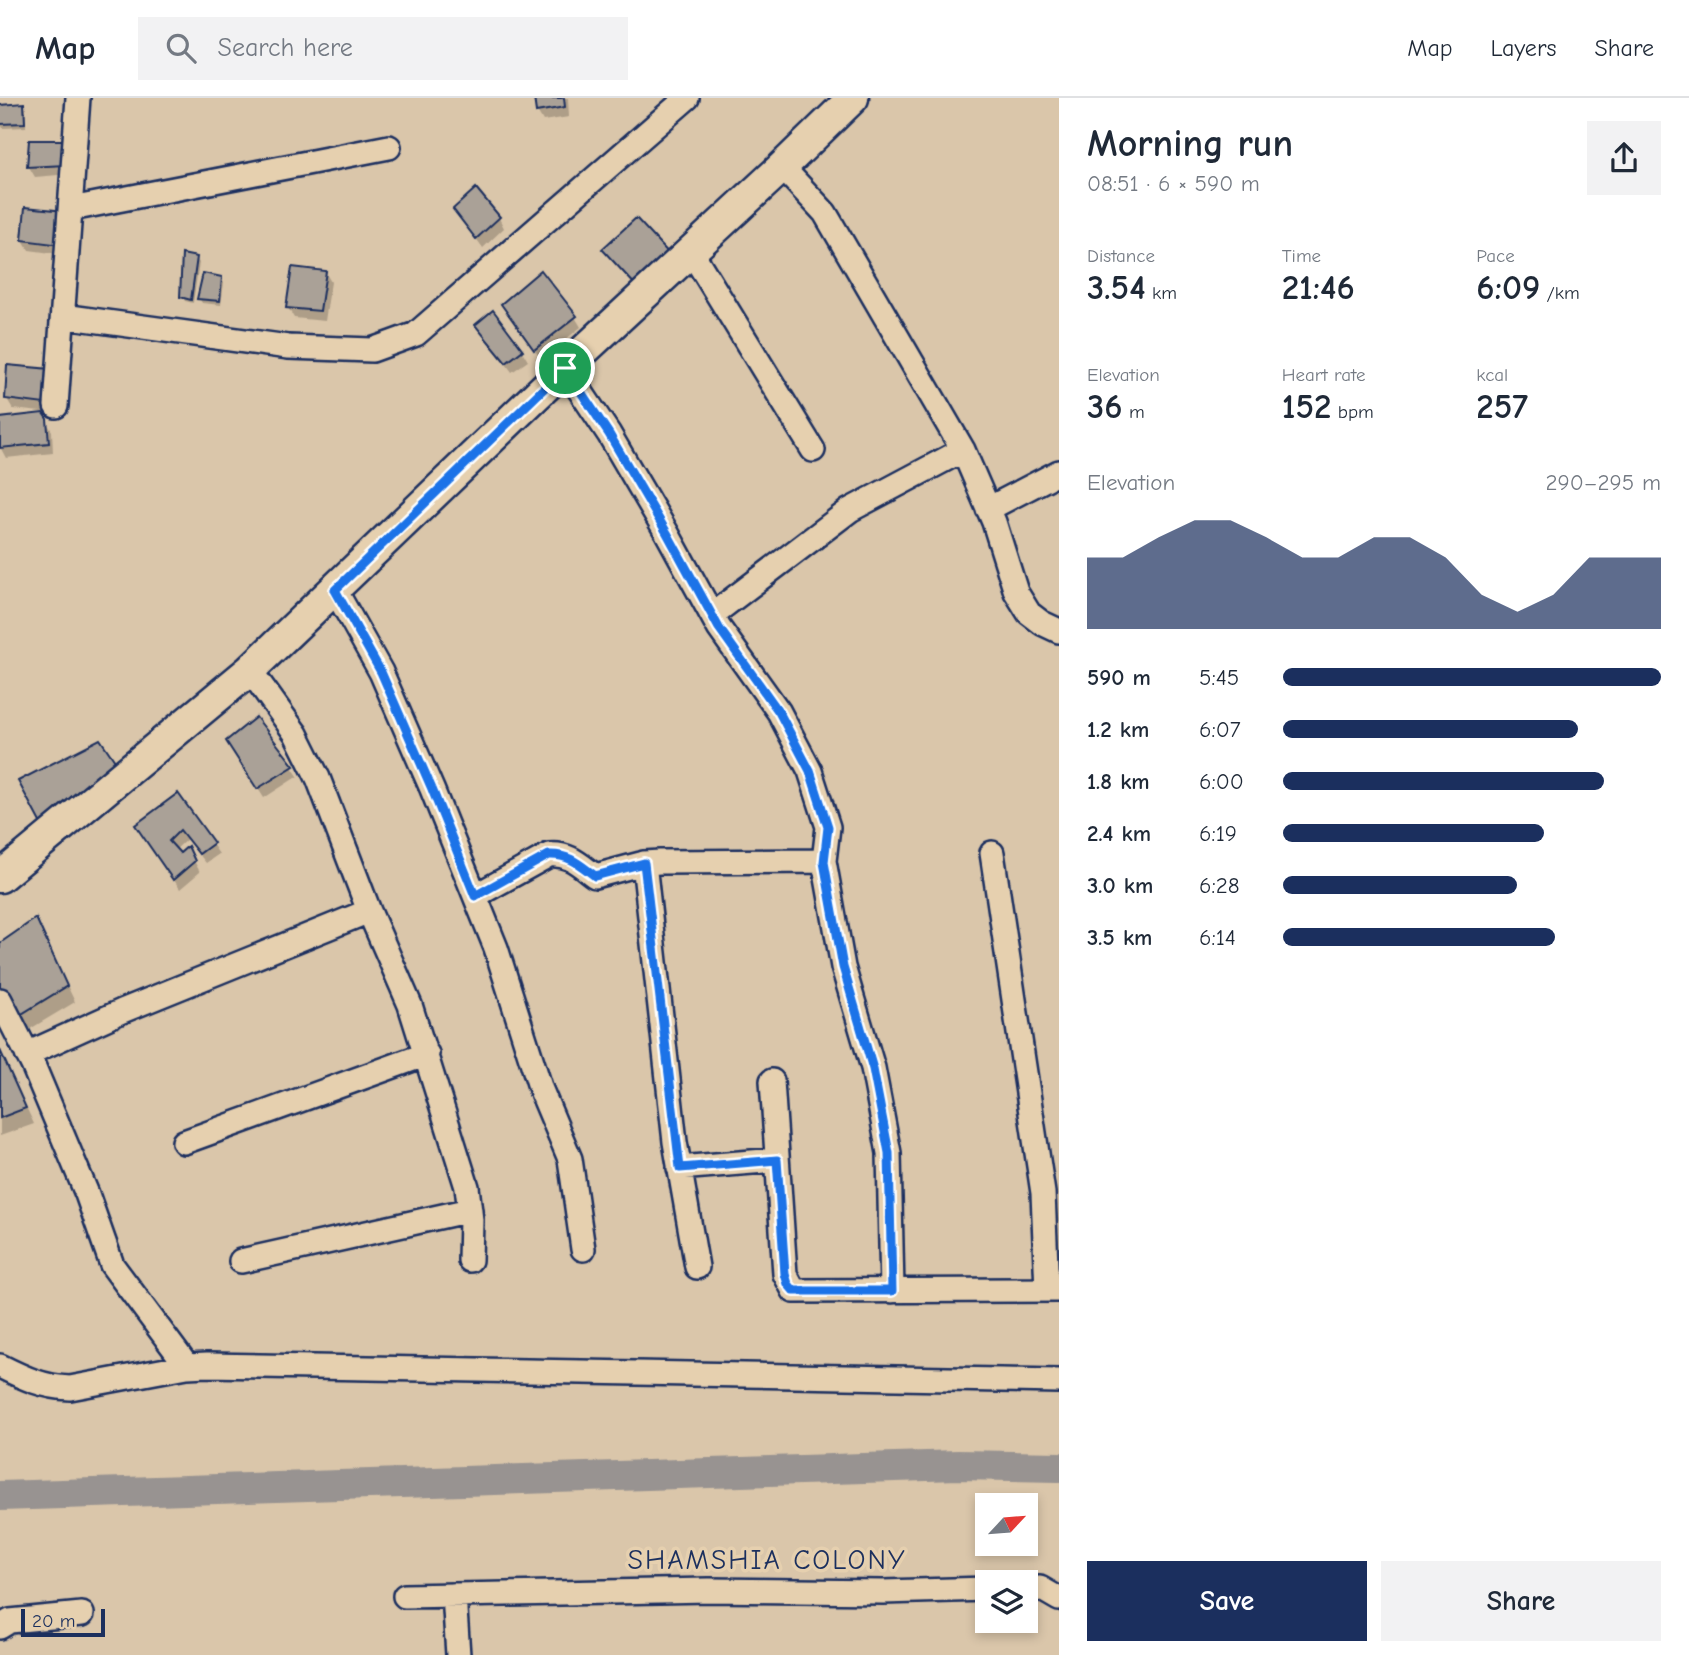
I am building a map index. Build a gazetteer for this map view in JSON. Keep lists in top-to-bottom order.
{
  "districts": ["SHAMSHIA COLONY"],
  "scale_bar": "20 m",
  "north": "top right",
  "page": {
    "header": "Map",
    "search": "Search here",
    "nav": ["Map", "Layers", "Share"],
    "heading": ["Morning run", "08:51 · 6 × 590 m"],
    "stats": [
      ["Distance", "3.54 km"],
      ["Time", "21:46"],
      ["Pace", "6:09 /km"],
      ["Elevation", "36 m"],
      ["Heart rate", "152 bpm"],
      ["kcal", "257"]
    ],
    "chart": ["Elevation", "290–295 m"],
    "list": [
      {
        "name": "590 m",
        "note": "5:45"
      },
      {
        "name": "1.2 km",
        "note": "6:07"
      },
      {
        "name": "1.8 km",
        "note": "6:00"
      },
      {
        "name": "2.4 km",
        "note": "6:19"
      },
      {
        "name": "3.0 km",
        "note": "6:28"
      },
      {
        "name": "3.5 km",
        "note": "6:14"
      }
    ],
    "buttons": ["Save", "Share"],
    "scale": "20 m"
  }
}
